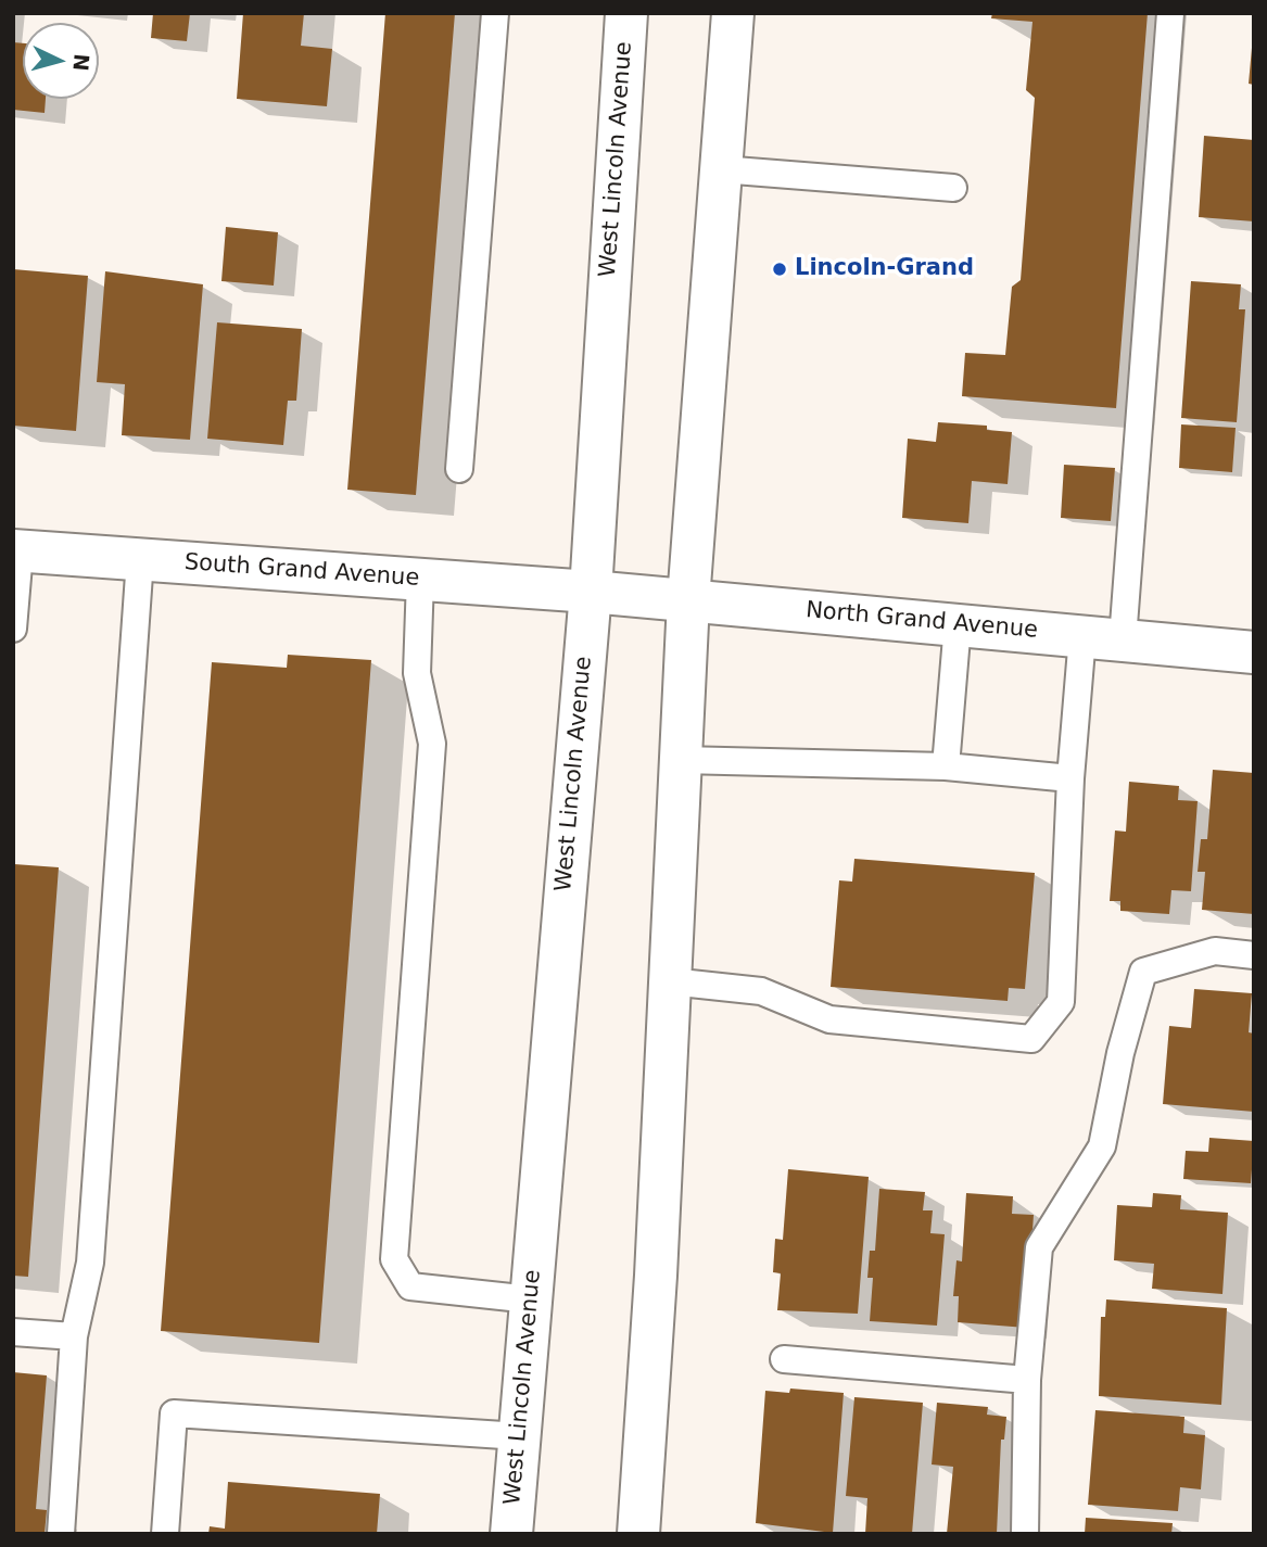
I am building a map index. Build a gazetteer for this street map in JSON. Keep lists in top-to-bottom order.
{
  "streets": {
    "main road": ["West Lincoln Avenue", "South Grand Avenue", "North Grand Avenue"]
  },
  "crossings": [
    ["West Lincoln Avenue", "South Grand Avenue"],
    ["West Lincoln Avenue", "North Grand Avenue"],
    ["South Grand Avenue", "North Grand Avenue"]
  ],
  "places": ["Lincoln-Grand"],
  "north": "right"
}
